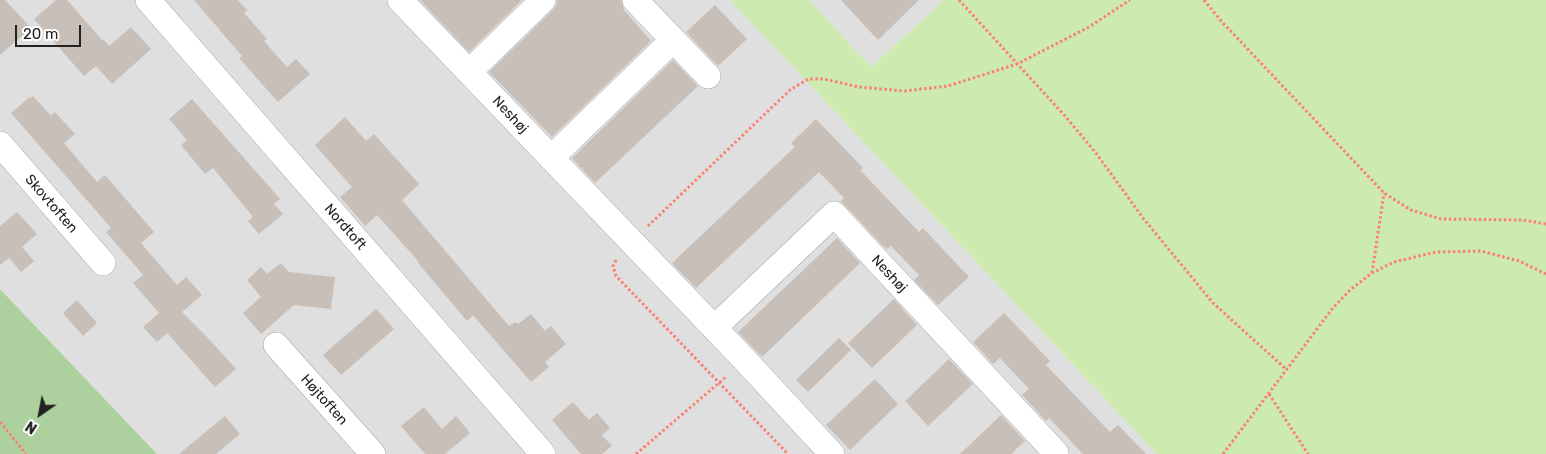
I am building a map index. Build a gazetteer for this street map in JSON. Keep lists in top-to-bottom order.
{
  "streets": {
    "street": [
      "Neshøj",
      "Skovtoften",
      "Nordtoft",
      "Højtoften"
    ]
  },
  "scale_bar": "20 m",
  "north": "bottom left"
}
